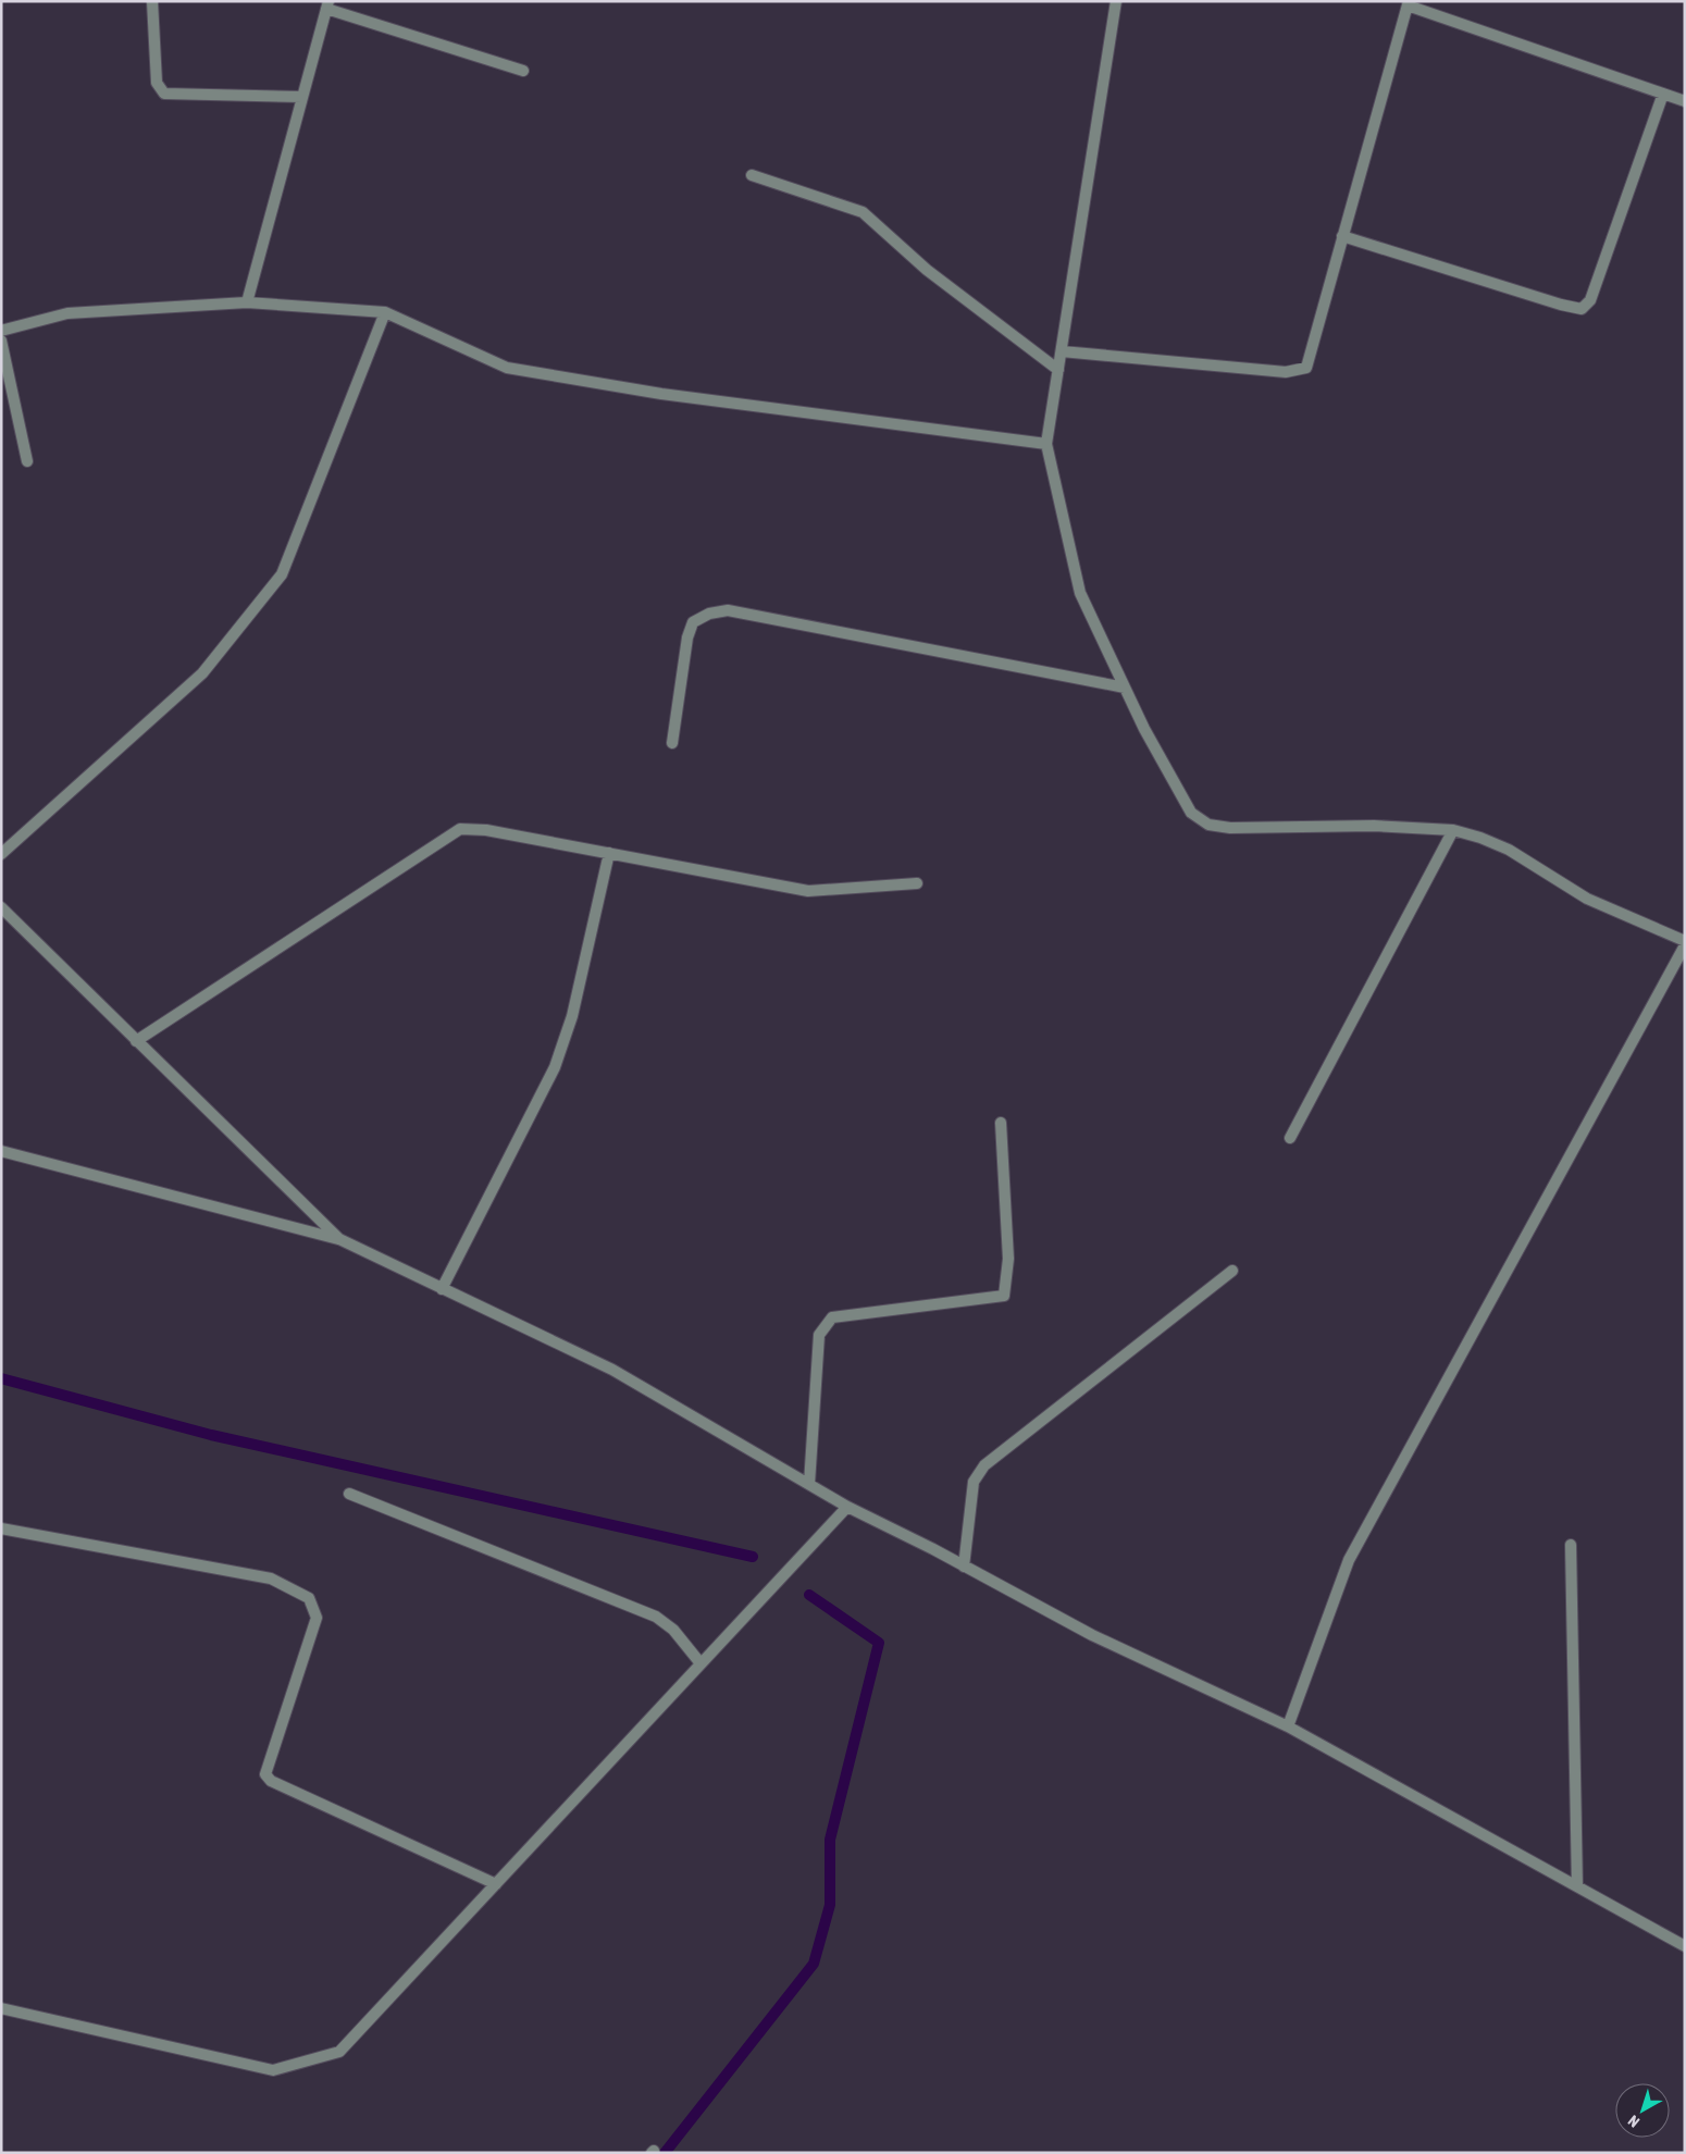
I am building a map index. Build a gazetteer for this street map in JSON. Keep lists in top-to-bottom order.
{
  "north": "bottom left"
}
